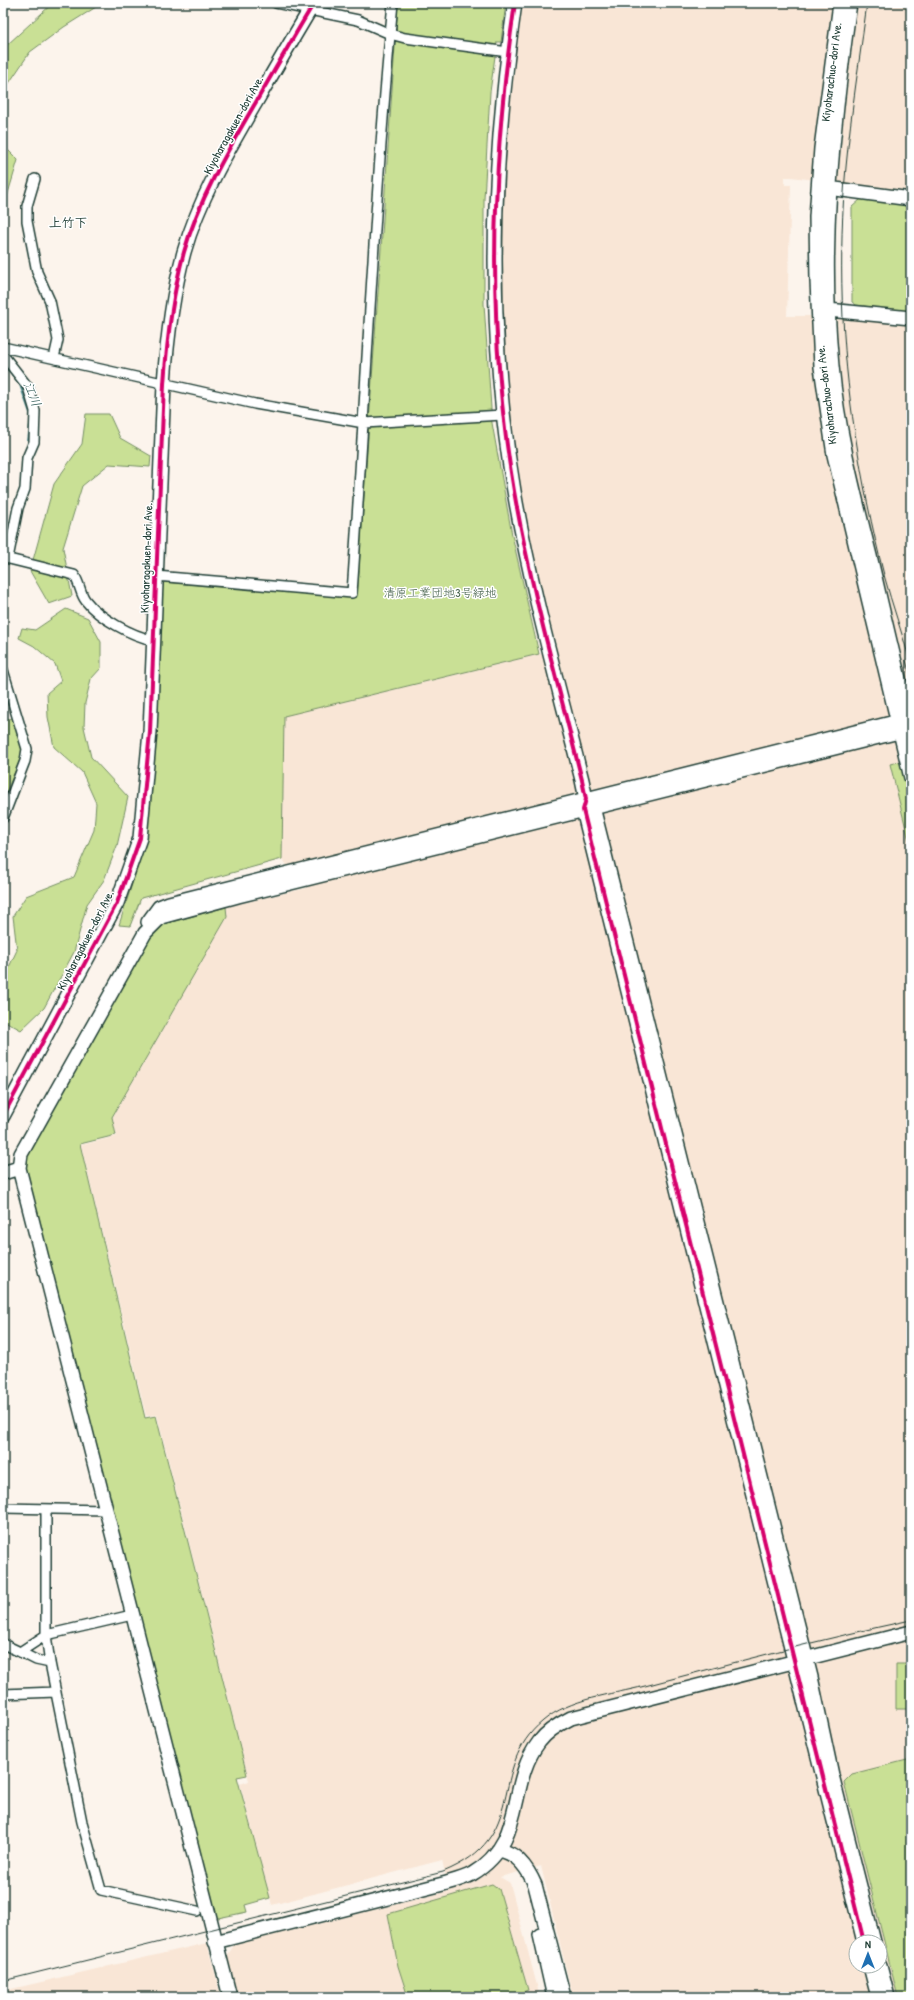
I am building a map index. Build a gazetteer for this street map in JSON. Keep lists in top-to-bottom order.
{
  "streets": {
    "street": ["Kiyoharachuo-dori Ave.", "Kiyoharagakuen-dori Ave."]
  },
  "districts": ["上竹下"],
  "water": ["江川"],
  "parks": ["清原工業団地3号緑地"],
  "north": "top"
}
